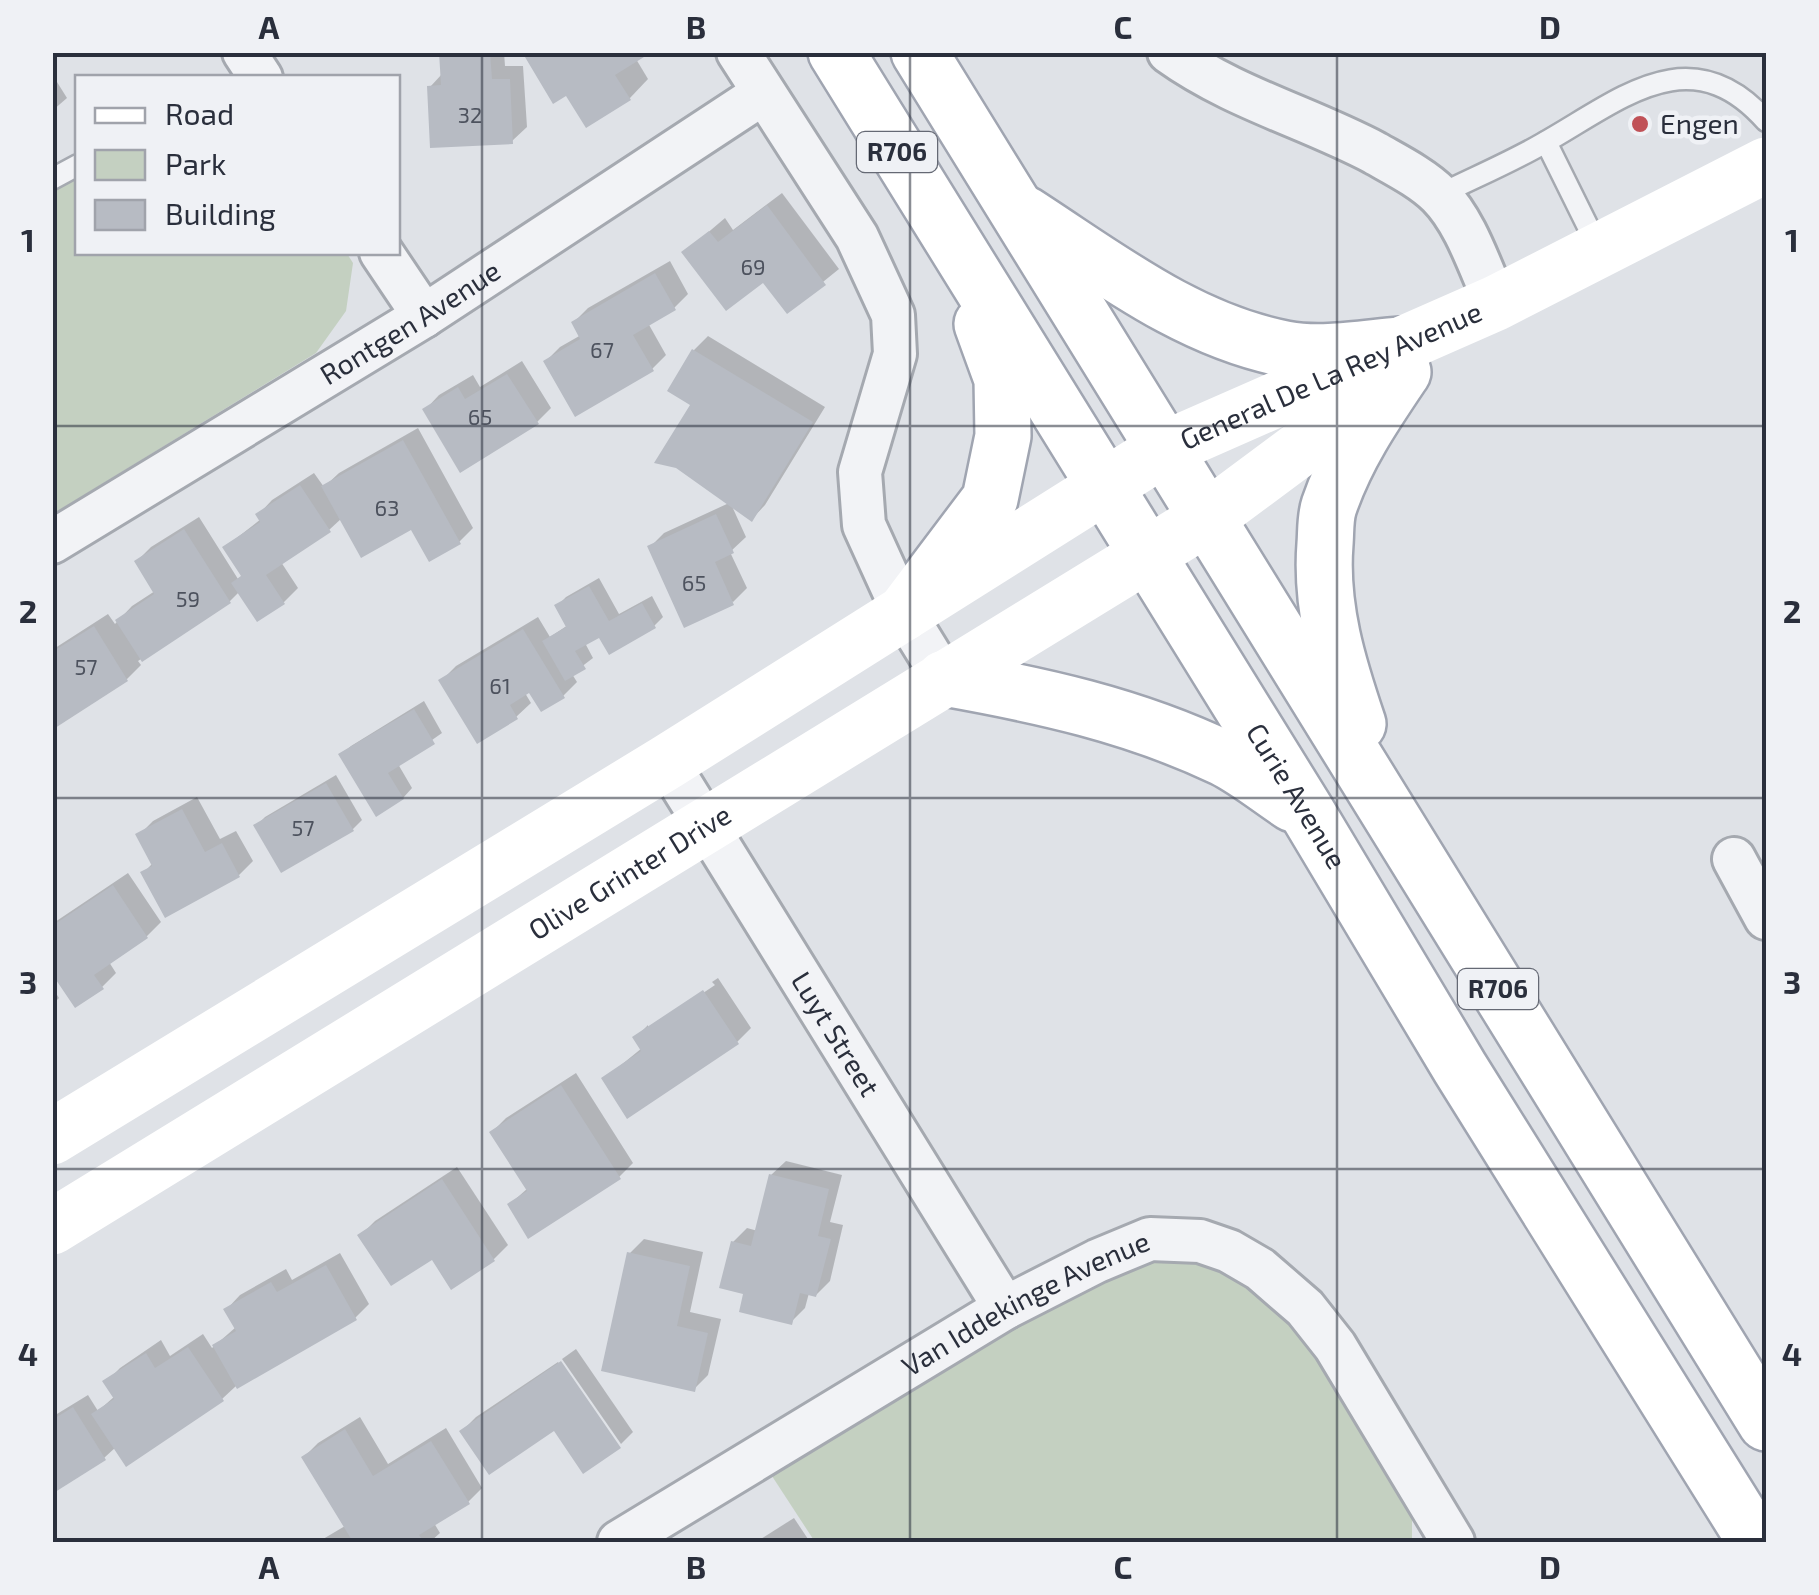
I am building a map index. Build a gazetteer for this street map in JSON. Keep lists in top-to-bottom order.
{
  "streets": {
    "main road": [
      "R706",
      "General De La Rey Avenue",
      "Curie Avenue",
      "Olive Grinter Drive"
    ],
    "street": ["Rontgen Avenue", "Luyt Street", "Van Iddekinge Avenue"]
  },
  "crossings": [
    ["R706", "General De La Rey Avenue"],
    ["R706", "Olive Grinter Drive"],
    ["General De La Rey Avenue", "Olive Grinter Drive"],
    ["Curie Avenue", "Olive Grinter Drive"],
    ["Olive Grinter Drive", "Luyt Street"],
    ["Luyt Street", "Van Iddekinge Avenue"]
  ],
  "places": ["Engen"],
  "house_numbers": [
    "32",
    "69",
    "67",
    "65",
    "63",
    "65",
    "59",
    "57",
    "61",
    "57"
  ],
  "legend": ["Road", "Park", "Building"],
  "grid": {
    "columns": [
      "A",
      "B",
      "C",
      "D"
    ],
    "rows": [
      "1",
      "2",
      "3",
      "4"
    ]
  }
}
